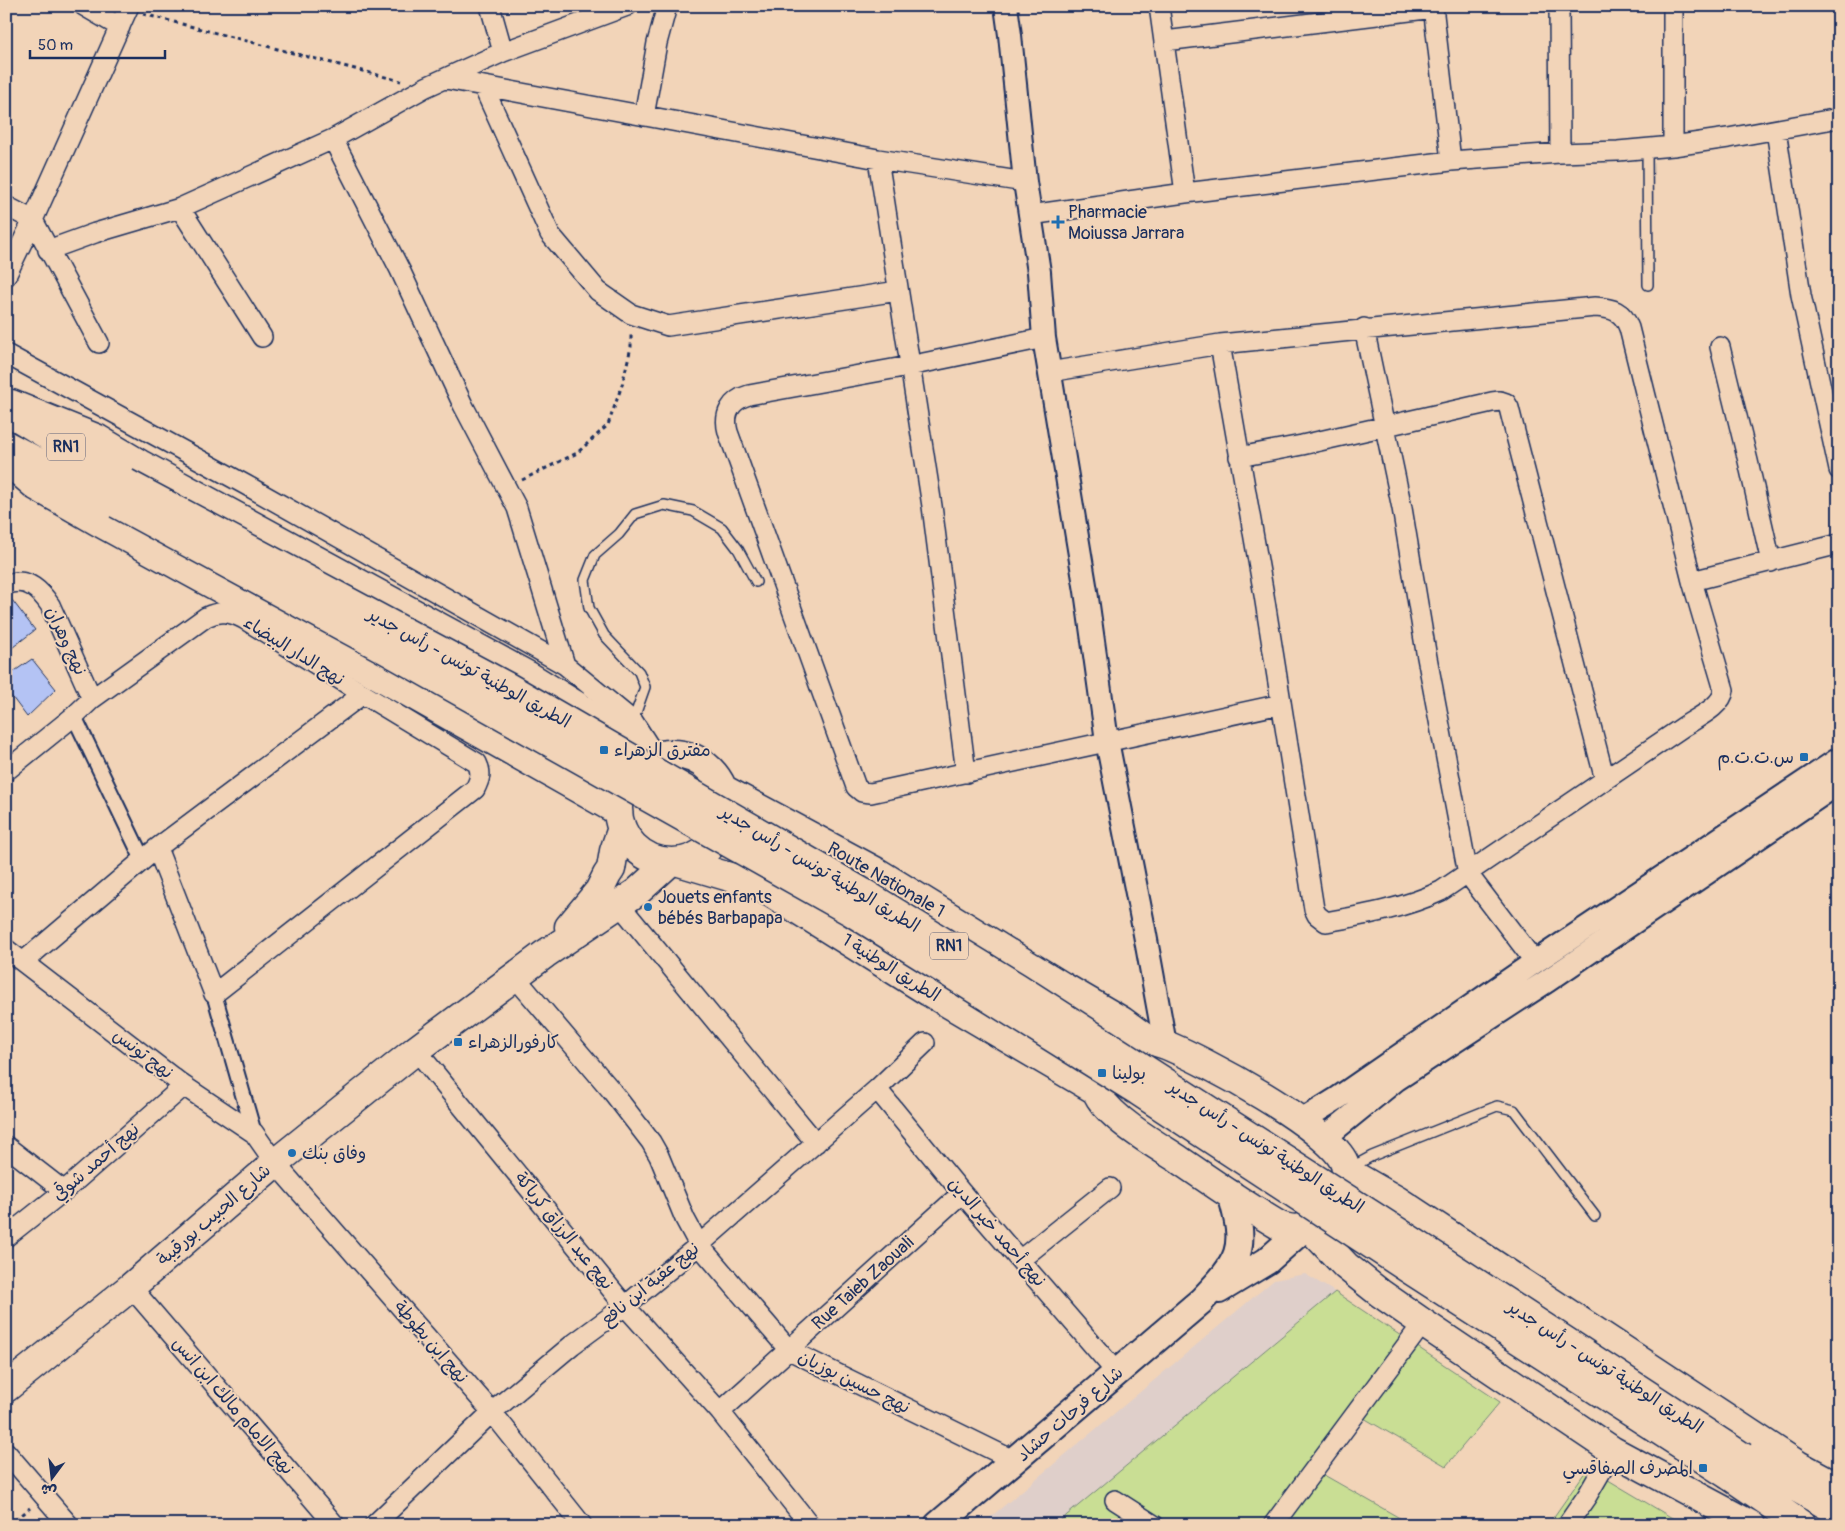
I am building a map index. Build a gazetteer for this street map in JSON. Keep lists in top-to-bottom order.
{
  "streets": {
    "main road": [
      "RN1",
      "الطريق الوطنية تونس - رأس جدير",
      "Route Nationale 1",
      "الطريق الوطنية 1",
      "شارع الحبيب بورقيبة",
      "شارع فرحات حشاد"
    ],
    "street": [
      "نهج وهران",
      "نهج الدار البيضاء",
      "نهج تونس",
      "نهج أحمد شوقي",
      "نهج عبد الرزاق كرباكة",
      "نهج أحمد خير الدين",
      "Rue Taieb Zaouali",
      "نهج عقبة ابن نافع",
      "نهج ابن بطوطة",
      "نهج حسين بوزيان",
      "نهج الامام مالك ابن انس"
    ]
  },
  "crossings": [
    ["RN1", "Route Nationale 1"],
    ["RN1", "الطريق الوطنية 1"],
    ["نهج وهران", "نهج الدار البيضاء"],
    ["Route Nationale 1", "الطريق الوطنية 1"],
    ["نهج تونس", "نهج أحمد شوقي"],
    ["نهج تونس", "شارع الحبيب بورقيبة"],
    ["نهج تونس", "نهج ابن بطوطة"],
    ["شارع الحبيب بورقيبة", "نهج عبد الرزاق كرباكة"],
    ["شارع الحبيب بورقيبة", "نهج ابن بطوطة"],
    ["شارع الحبيب بورقيبة", "نهج حسين بوزيان"],
    ["شارع الحبيب بورقيبة", "نهج الامام مالك ابن انس"],
    ["نهج عبد الرزاق كرباكة", "Rue Taieb Zaouali"],
    ["نهج عبد الرزاق كرباكة", "نهج عقبة ابن نافع"],
    ["نهج أحمد خير الدين", "Rue Taieb Zaouali"],
    ["نهج أحمد خير الدين", "نهج عقبة ابن نافع"],
    ["نهج أحمد خير الدين", "شارع فرحات حشاد"],
    ["Rue Taieb Zaouali", "نهج حسين بوزيان"],
    ["نهج عقبة ابن نافع", "نهج ابن بطوطة"],
    ["نهج عقبة ابن نافع", "نهج حسين بوزيان"],
    ["نهج حسين بوزيان", "شارع فرحات حشاد"]
  ],
  "places": {
    "health": ["Pharmacie Moiussa Jarrara"],
    "transit": [
      "مفترق الزهراء",
      "س.ت.ت.م",
      "كارفورالزهراء",
      "بولينا",
      "المصرف الصفاقسي"
    ],
    "other": ["Jouets enfants bébés Barbapapa", "وفاق بنك"]
  },
  "scale_bar": "50 m",
  "north": "bottom"
}
